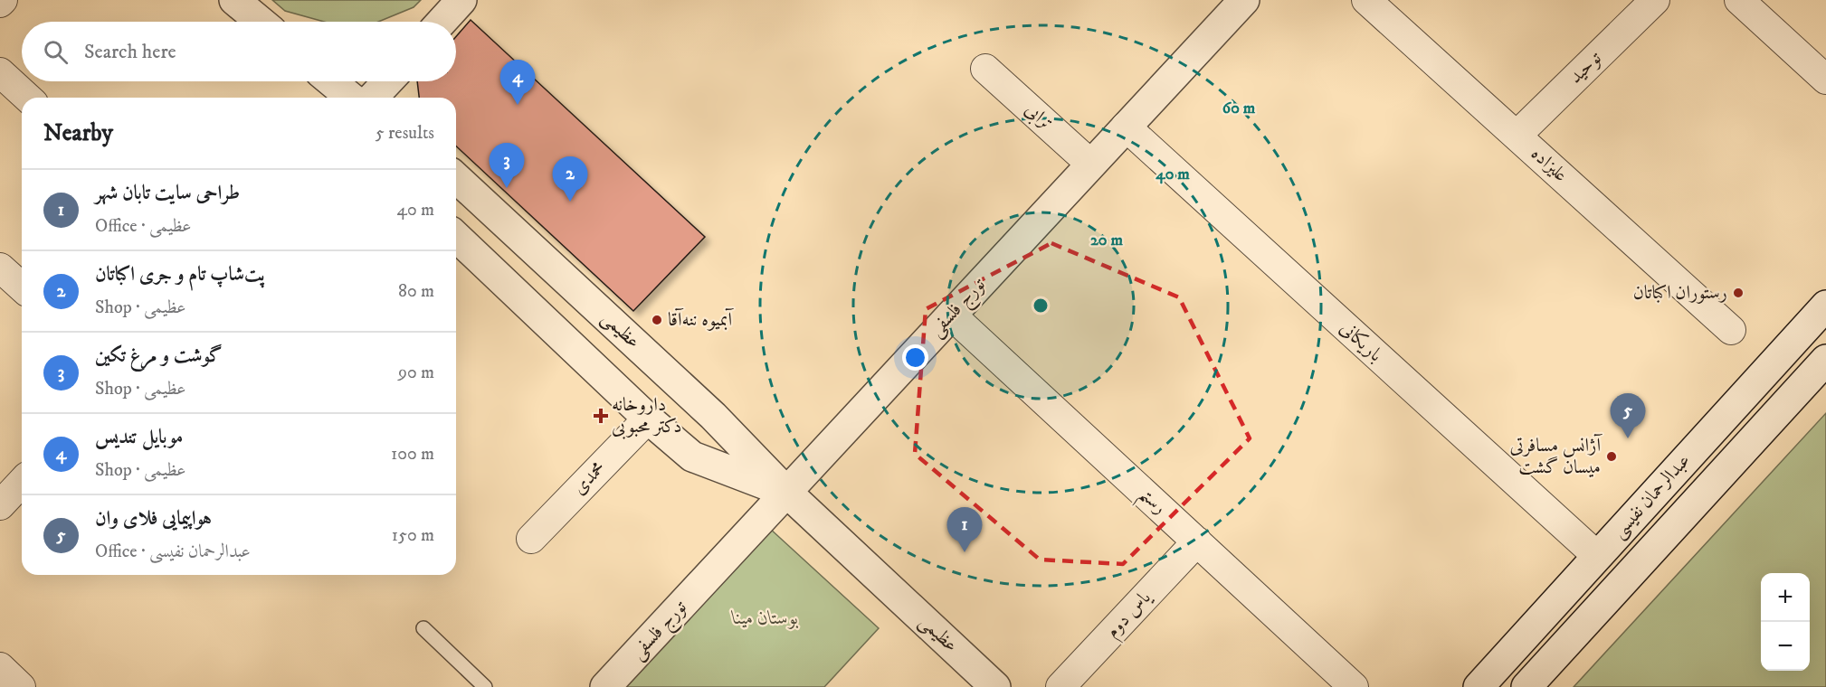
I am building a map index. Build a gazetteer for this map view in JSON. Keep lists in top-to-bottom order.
{
  "streets": {
    "street": [
      "توحید",
      "ترابی",
      "علیزاده",
      "تورج فلسفی",
      "عظیمی",
      "باریکانی",
      "محمدی",
      "عبدالرحمان نفیسی",
      "رستم",
      "یاس دوم"
    ]
  },
  "crossings": [
    ["توحید", "علیزاده"],
    ["ترابی", "تورج فلسفی"],
    ["تورج فلسفی", "عظیمی"],
    ["تورج فلسفی", "باریکانی"],
    ["تورج فلسفی", "رستم"],
    ["عظیمی", "محمدی"],
    ["باریکانی", "عبدالرحمان نفیسی"],
    ["رستم", "یاس دوم"]
  ],
  "parks": ["بوستان مینا"],
  "places": {
    "other": ["رستوران اکباتان", "آبمیوه ننه‌آقا", "آژانس مسافرتی میسان گشت"],
    "health": ["داروخانه دکتر محبوبی"]
  },
  "page": {
    "search": "Search here",
    "pins": [
      "4",
      "3",
      "2",
      "5",
      "1"
    ],
    "heading": ["Nearby", "5 results"],
    "list": [
      {
        "mark": "1",
        "name": "طراحی سایت تابان شهر",
        "note": "Office · عظیمی",
        "value": "40 m"
      },
      {
        "mark": "2",
        "name": "پت‌شاپ تام و جری اکباتان",
        "note": "Shop · عظیمی",
        "value": "80 m"
      },
      {
        "mark": "3",
        "name": "گوشت و مرغ تکین",
        "note": "Shop · عظیمی",
        "value": "90 m"
      },
      {
        "mark": "4",
        "name": "موبایل تندیس",
        "note": "Shop · عظیمی",
        "value": "100 m"
      },
      {
        "mark": "5",
        "name": "هواپیمایی فلای وان",
        "note": "Office · عبدالرحمان نفیسی",
        "value": "150 m"
      }
    ],
    "map_buttons": ["+", "−"]
  },
  "rings": ["60 m", "40 m", "20 m"]
}
